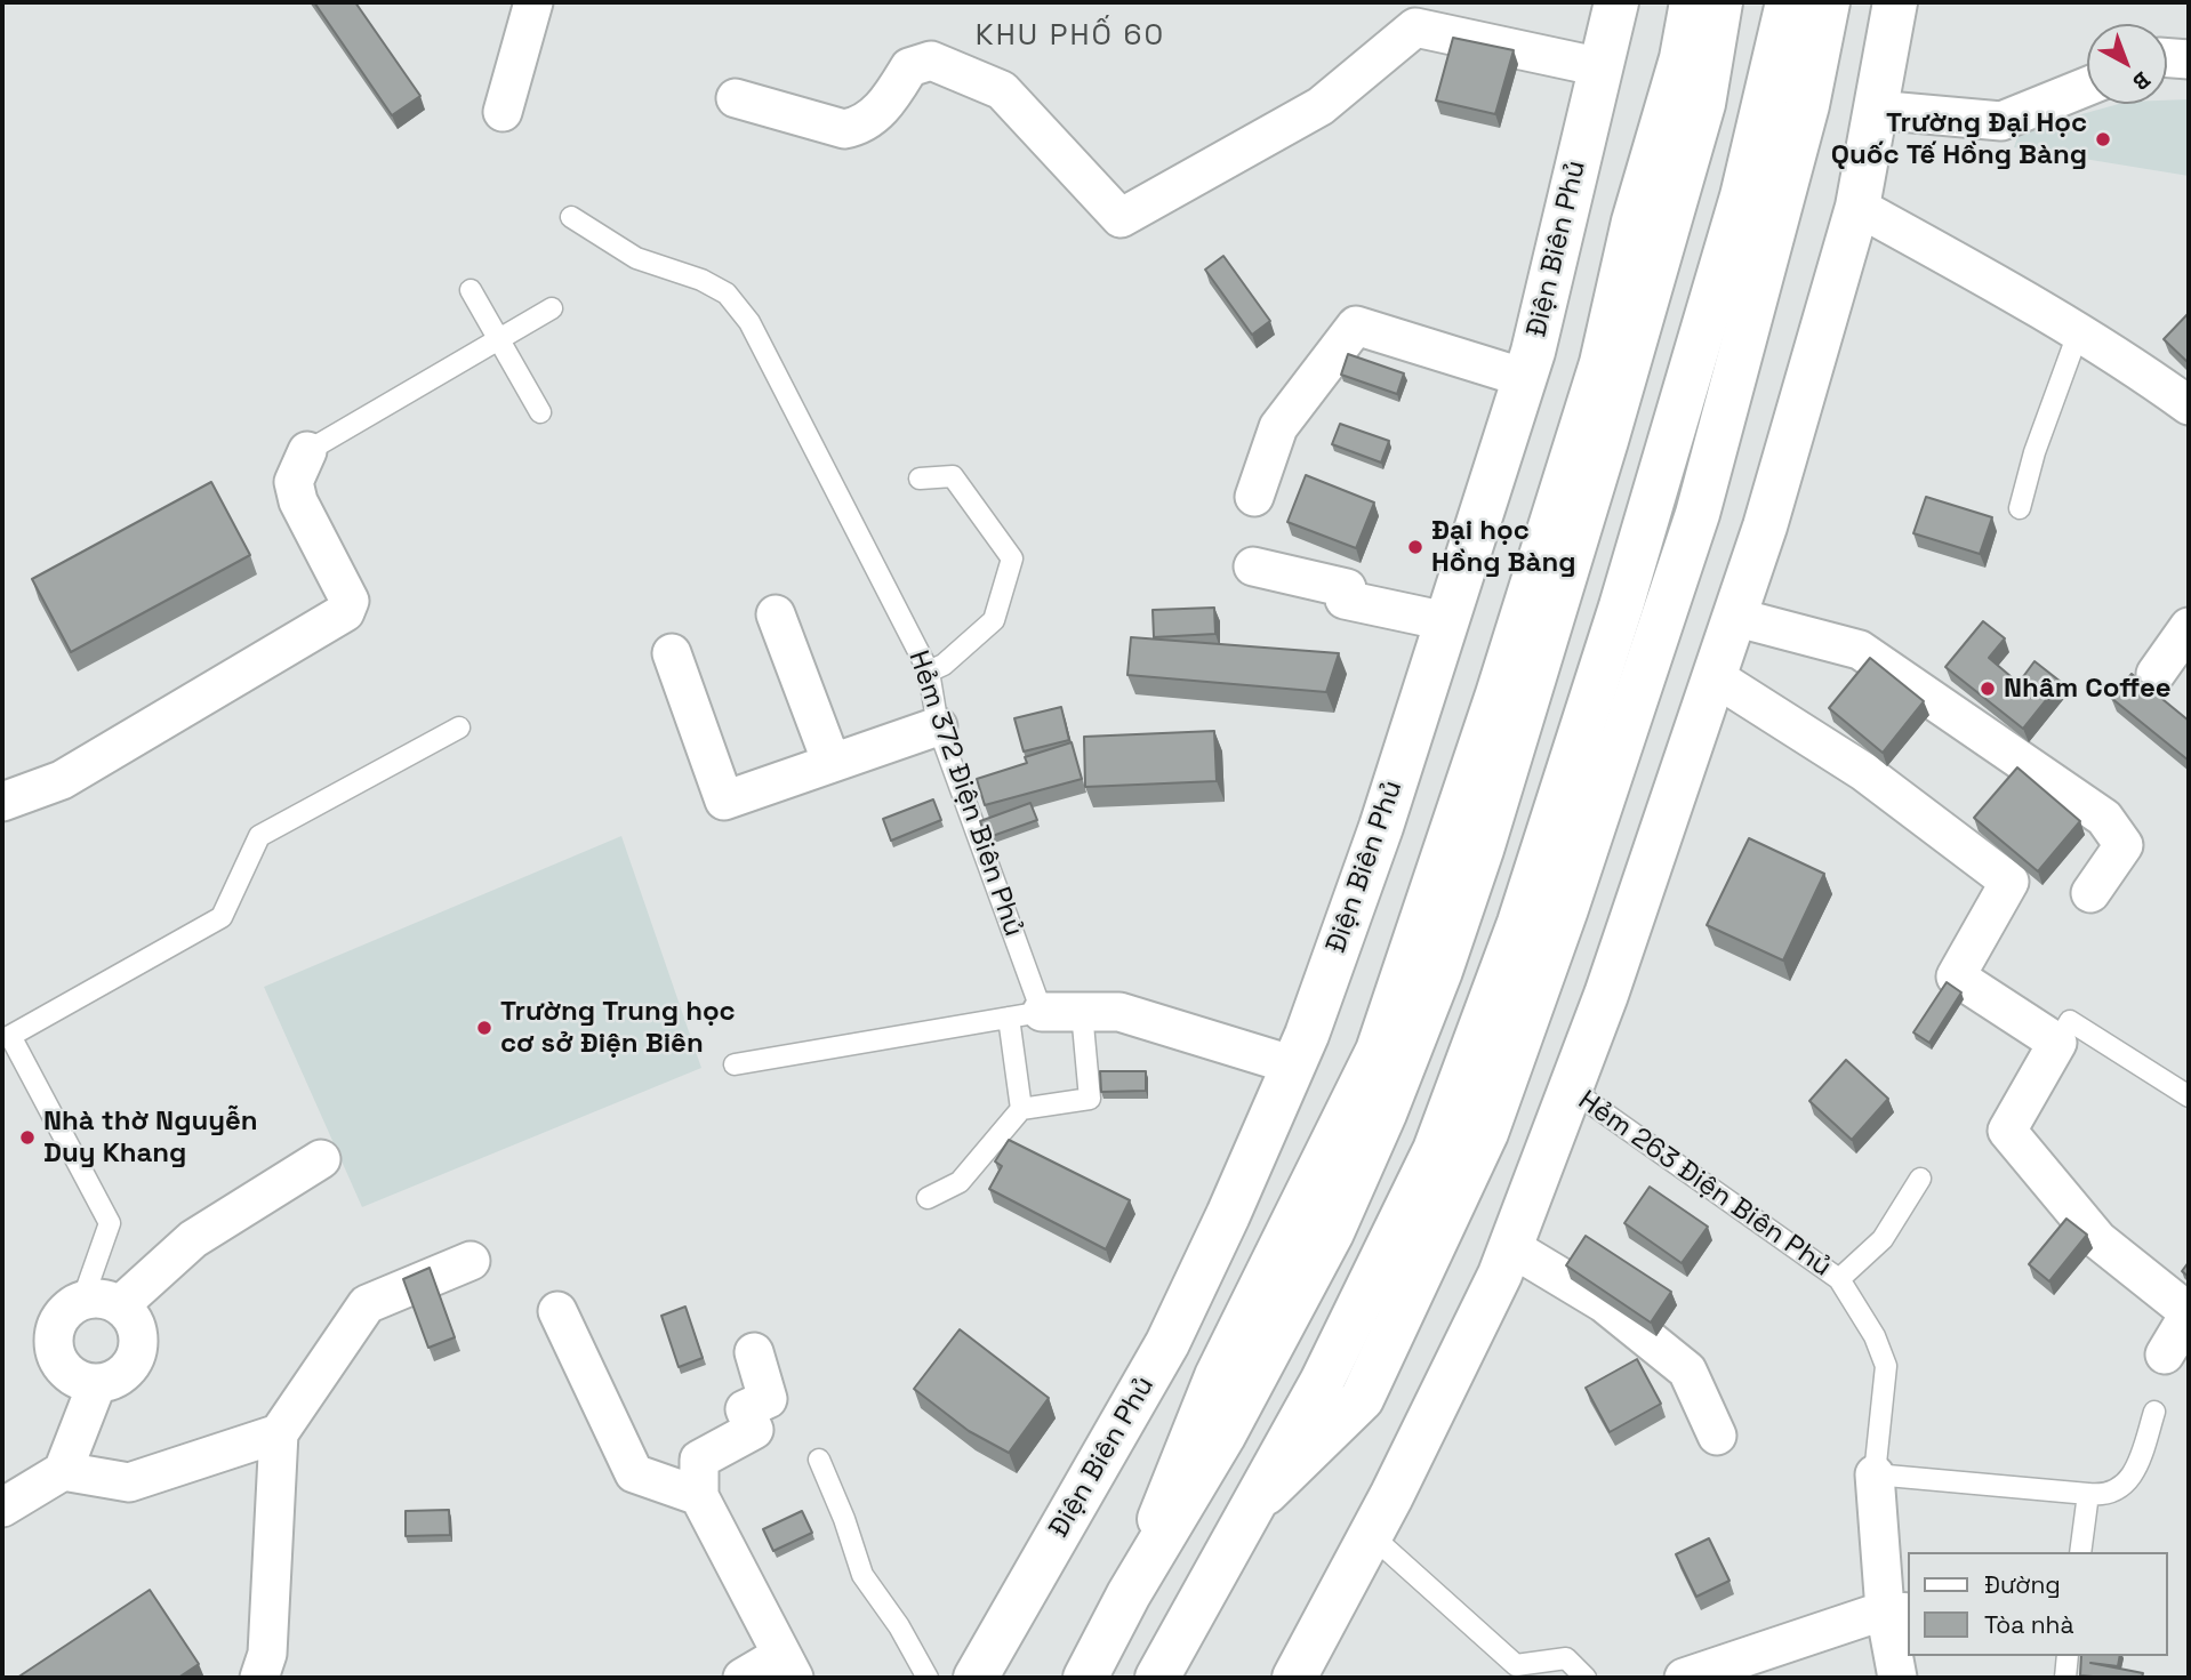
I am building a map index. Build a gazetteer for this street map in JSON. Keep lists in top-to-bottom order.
{
  "streets": {
    "main road": ["Điện Biên Phủ"],
    "lane": ["Hẻm 372 Điện Biên Phủ", "Hẻm 263 Điện Biên Phủ"]
  },
  "districts": ["KHU PHỐ 60"],
  "places": [
    "Trường Đại Học Quốc Tế Hồng Bàng",
    "Đại học Hồng Bàng",
    "Nhâm Coffee",
    "Trường Trung học cơ sở Điện Biên",
    "Nhà thờ Nguyễn Duy Khang"
  ],
  "legend": ["Đường", "Tòa nhà"],
  "north": "bottom right"
}
